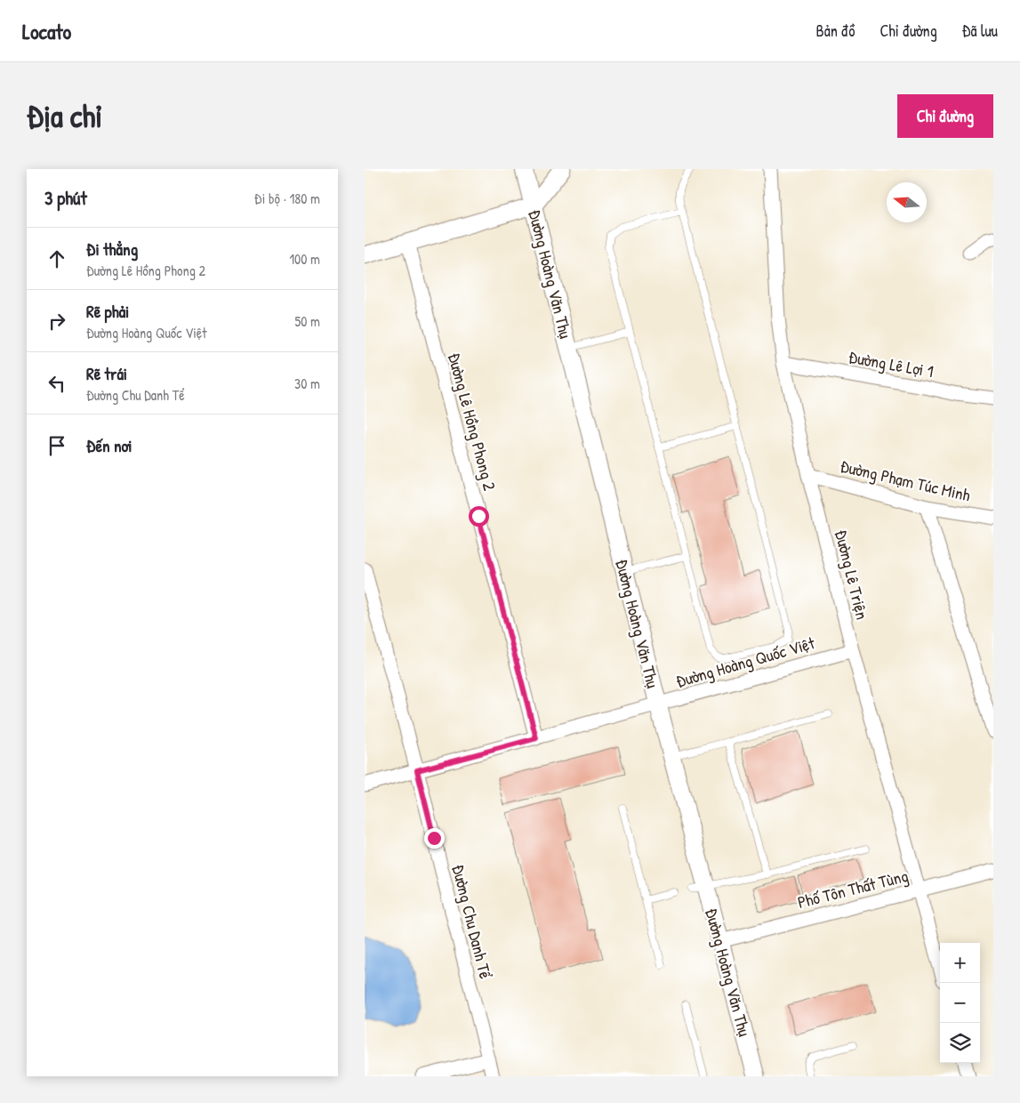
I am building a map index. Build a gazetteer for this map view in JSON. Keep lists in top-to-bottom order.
{
  "streets": {
    "street": [
      "Đường Hoàng Văn Thụ",
      "Đường Lê Lợi 1",
      "Đường Lê Hồng Phong 2",
      "Đường Phạm Túc Minh",
      "Đường Lê Triện",
      "Đường Hoàng Quốc Việt",
      "Phố Tôn Thất Tùng",
      "Đường Chu Danh Tể"
    ]
  },
  "crossings": [
    ["Đường Hoàng Văn Thụ", "Đường Hoàng Quốc Việt"],
    ["Đường Hoàng Văn Thụ", "Phố Tôn Thất Tùng"],
    ["Đường Lê Lợi 1", "Đường Lê Triện"],
    ["Đường Lê Hồng Phong 2", "Đường Hoàng Quốc Việt"],
    ["Đường Phạm Túc Minh", "Đường Lê Triện"],
    ["Đường Lê Triện", "Đường Hoàng Quốc Việt"],
    ["Đường Lê Triện", "Phố Tôn Thất Tùng"],
    ["Đường Hoàng Quốc Việt", "Đường Chu Danh Tể"]
  ],
  "north": "left",
  "page": {
    "header": "Locato",
    "nav": ["Bản đồ", "Chỉ đường", "Đã lưu"],
    "buttons": "Chỉ đường",
    "title": "Địa chỉ",
    "heading": ["3 phút", "Đi bộ · 180 m"],
    "list": [
      ["Đi thẳng", "Đường Lê Hồng Phong 2", "100 m"],
      ["Rẽ phải", "Đường Hoàng Quốc Việt", "50 m"],
      ["Rẽ trái", "Đường Chu Danh Tể", "30 m"],
      "Đến nơi"
    ],
    "map_buttons": ["+", "−"]
  }
}
